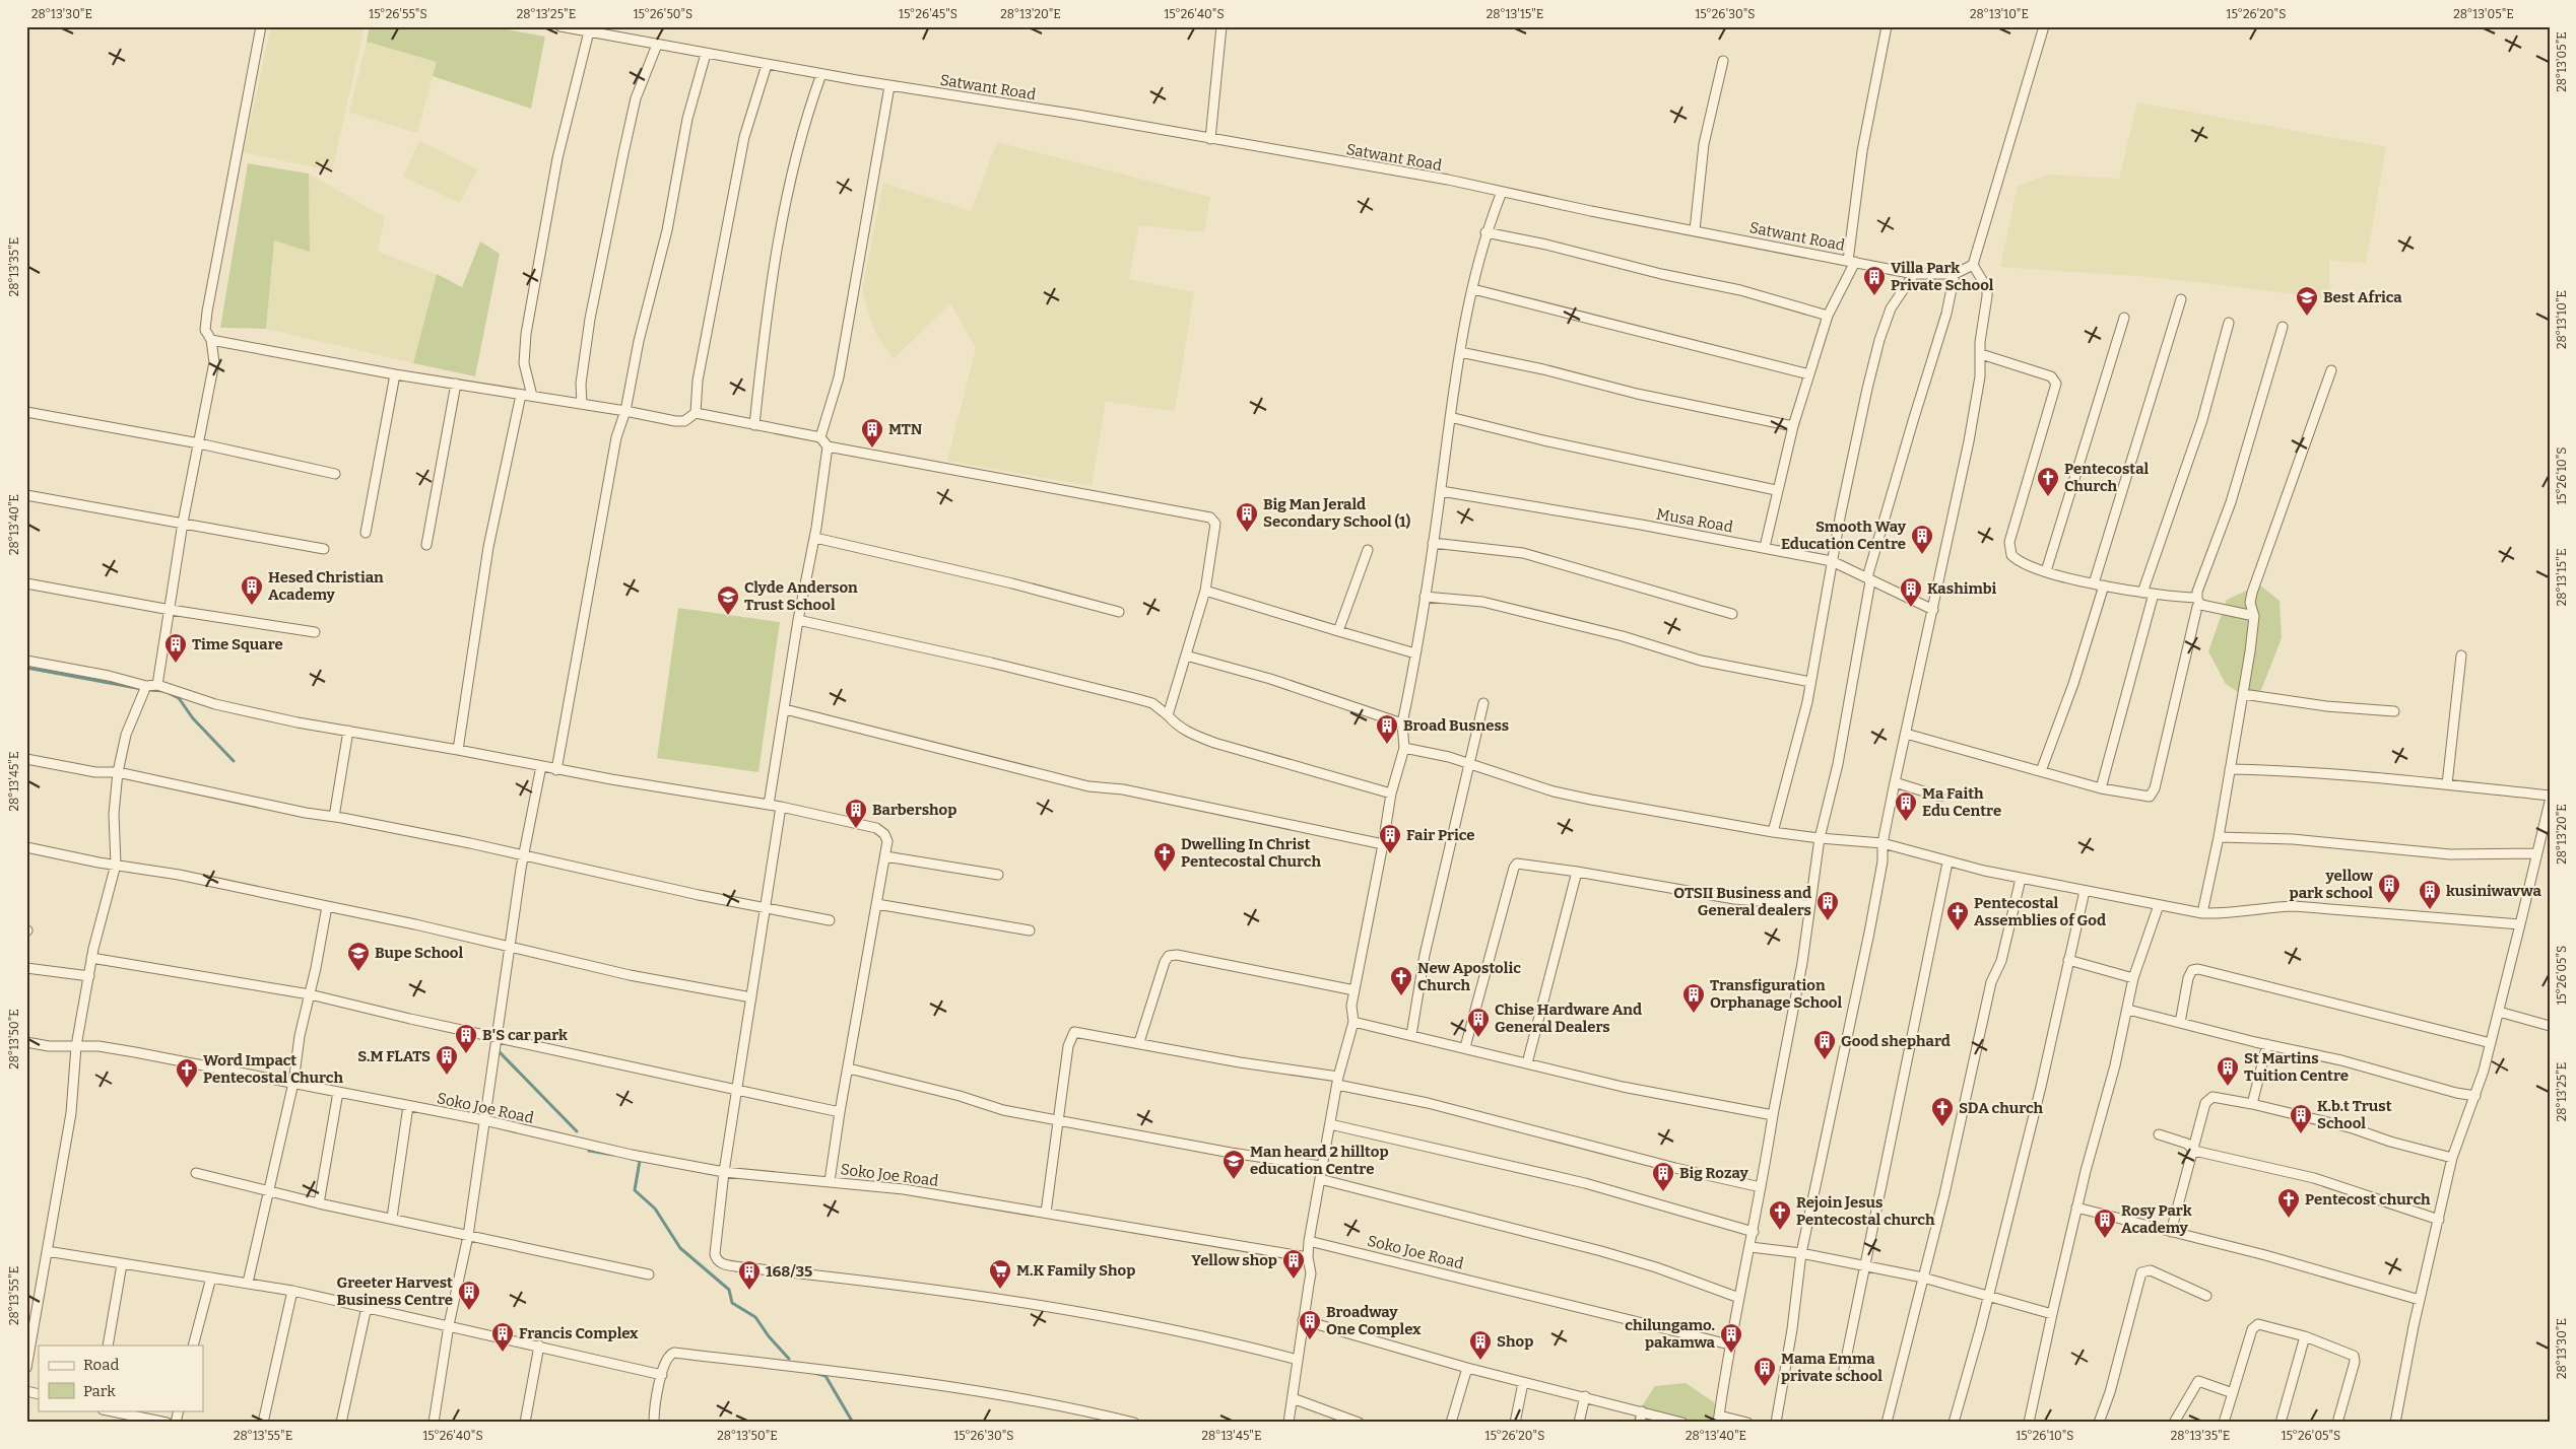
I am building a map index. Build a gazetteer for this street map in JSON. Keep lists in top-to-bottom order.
{
  "streets": {
    "street": ["Satwant Road", "Musa Road", "Soko Joe Road"]
  },
  "places": {
    "building": [
      "Villa Park Private School",
      "MTN",
      "Big Man Jerald Secondary School (1)",
      "Smooth Way Education Centre",
      "Hesed Christian Academy",
      "Kashimbi",
      "Time Square",
      "Broad Busness",
      "Ma Faith Edu Centre",
      "Barbershop",
      "Fair Price",
      "yellow park school",
      "kusiniwavwa",
      "OTSII Business and General dealers",
      "Transfiguration Orphanage School",
      "Chise Hardware And General Dealers",
      "B'S car park",
      "Good shephard",
      "S.M FLATS",
      "St Martins Tuition Centre",
      "K.b.t Trust School",
      "Big Rozay",
      "Rosy Park Academy",
      "Yellow shop",
      "168/35",
      "Greeter Harvest Business Centre",
      "Broadway One Complex",
      "Francis Complex",
      "chilungamo. pakamwa",
      "Shop",
      "Mama Emma private school"
    ],
    "school or university": [
      "Best Africa",
      "Clyde Anderson Trust School",
      "Bupe School",
      "Man heard 2 hilltop education Centre"
    ],
    "church": [
      "Pentecostal Church",
      "Dwelling In Christ Pentecostal Church",
      "Pentecostal Assemblies of God",
      "New Apostolic Church",
      "Word Impact Pentecostal Church",
      "SDA church",
      "Pentecost church",
      "Rejoin Jesus Pentecostal church"
    ],
    "supermarket": ["M.K Family Shop"]
  },
  "legend": ["Road", "Park"],
  "coordinates": [
    "28°13'30\"E",
    "15°26'55\"S",
    "28°13'25\"E",
    "15°26'50\"S",
    "15°26'45\"S",
    "28°13'20\"E",
    "15°26'40\"S",
    "28°13'15\"E",
    "15°26'30\"S",
    "28°13'10\"E",
    "15°26'20\"S",
    "28°13'05\"E",
    "28°13'35\"E",
    "15°26'10\"S",
    "28°13'40\"E",
    "28°13'45\"E",
    "15°26'05\"S",
    "28°13'50\"E",
    "28°13'55\"E"
  ]
}
